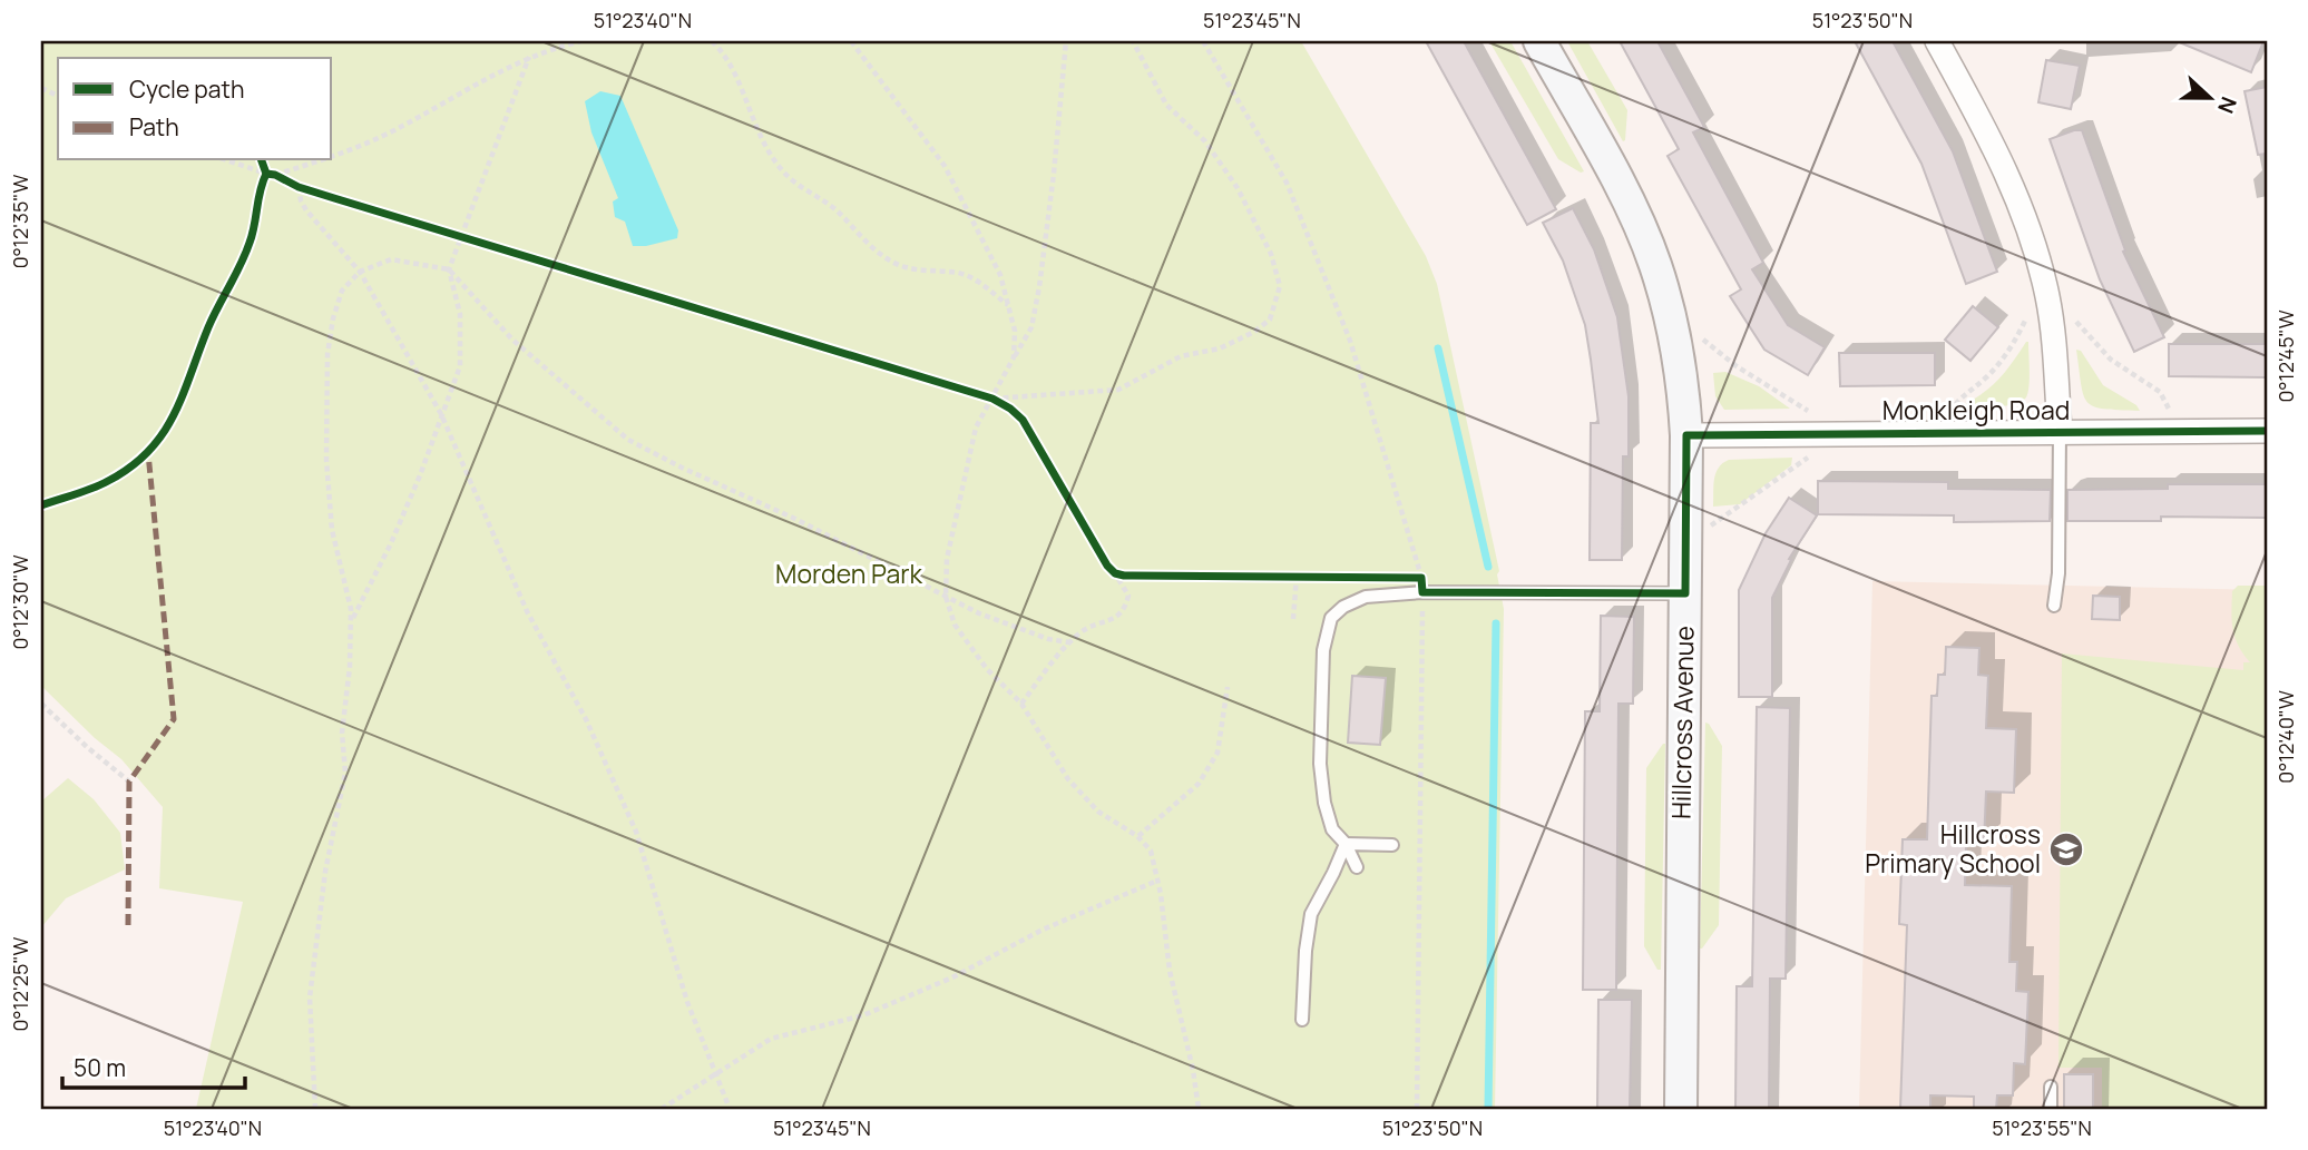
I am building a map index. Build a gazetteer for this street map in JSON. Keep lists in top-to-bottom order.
{
  "streets": {
    "street": ["Monkleigh Road", "Hillcross Avenue"]
  },
  "crossings": [
    ["Monkleigh Road", "Hillcross Avenue"]
  ],
  "parks": ["Morden Park"],
  "places": {
    "school or university": ["Hillcross Primary School"]
  },
  "legend": ["Cycle path", "Path"],
  "scale_bar": "50 m",
  "north": "right",
  "coordinates": [
    "51°23'40\"N",
    "51°23'45\"N",
    "51°23'50\"N",
    "0°12'35\"W",
    "0°12'45\"W",
    "0°12'30\"W",
    "0°12'40\"W",
    "0°12'25\"W",
    "51°23'55\"N"
  ]
}
